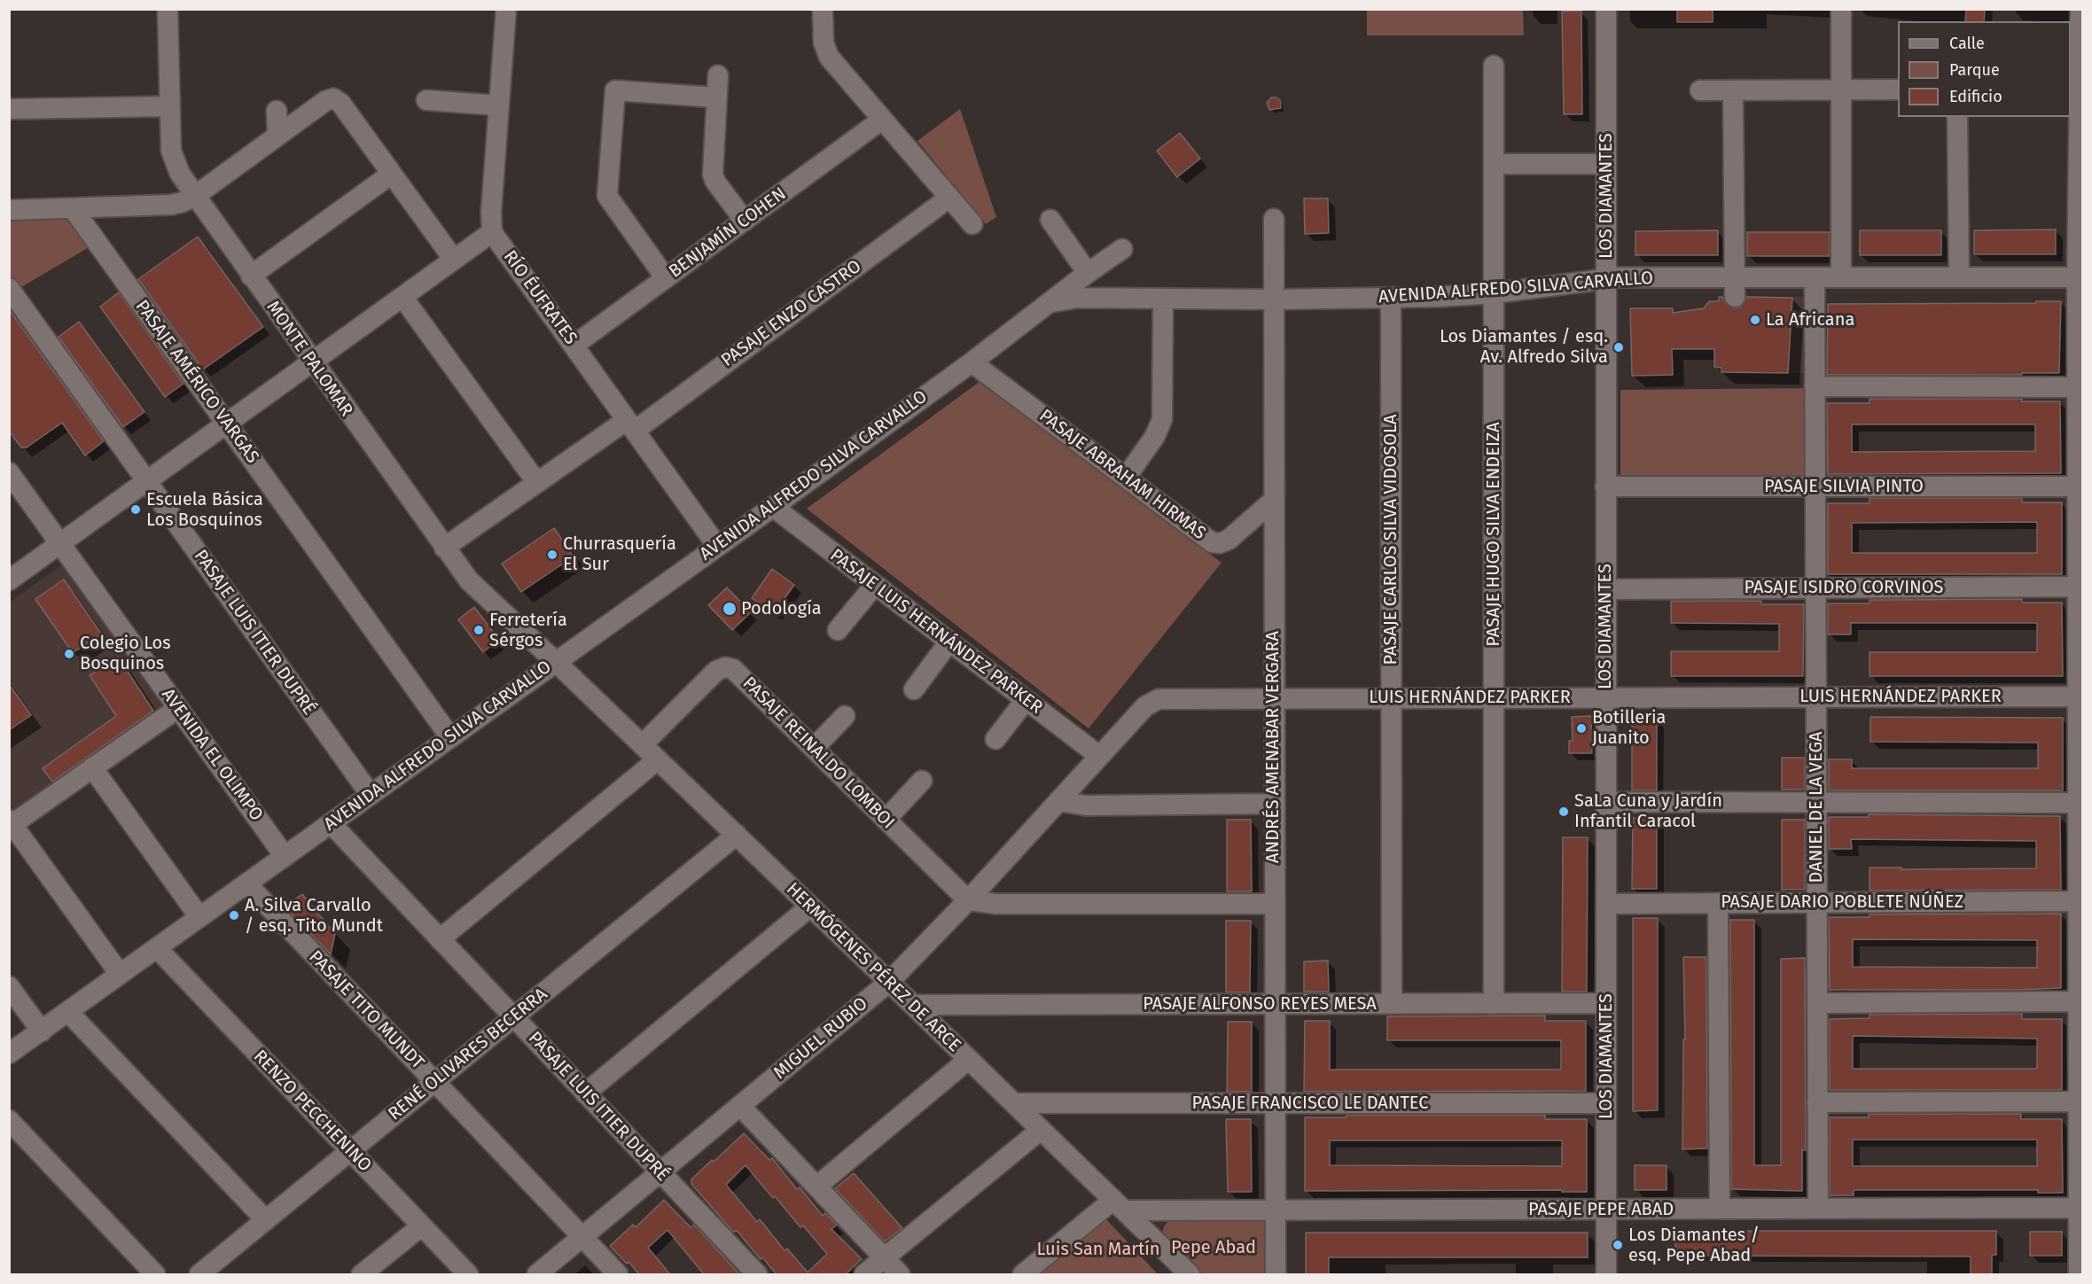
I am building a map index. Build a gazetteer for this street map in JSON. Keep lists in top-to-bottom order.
{
  "streets": {
    "street": [
      "LOS DIAMANTES",
      "BENJAMÍN COHEN",
      "AVENIDA ALFREDO SILVA CARVALLO",
      "RÍO ÉUFRATES",
      "PASAJE ENZO CASTRO",
      "MONTE PALOMAR",
      "PASAJE AMÉRICO VARGAS",
      "PASAJE ABRAHAM HIRMAS",
      "PASAJE SILVIA PINTO",
      "PASAJE HUGO SILVA ENDEIZA",
      "PASAJE CARLOS SILVA VIDOSOLA",
      "PASAJE ISIDRO CORVINOS",
      "PASAJE LUIS HERNÁNDEZ PARKER",
      "PASAJE LUIS ITIER DUPRÉ",
      "LUIS HERNÁNDEZ PARKER",
      "ANDRÉS AMENABAR VERGARA",
      "PASAJE REINALDO LOMBOI",
      "AVENIDA EL OLIMPO",
      "DANIEL DE LA VEGA",
      "PASAJE DARIO POBLETE NÚÑEZ",
      "HERMÓGENES PÉREZ DE ARCE",
      "PASAJE ALFONSO REYES MESA",
      "PASAJE TITO MUNDT",
      "MIGUEL RUBIO",
      "RENÉ OLIVARES BECERRA",
      "PASAJE FRANCISCO LE DANTEC",
      "RENZO PECCHENINO",
      "PASAJE PEPE ABAD"
    ]
  },
  "crossings": [
    ["LOS DIAMANTES", "AVENIDA ALFREDO SILVA CARVALLO"],
    ["LOS DIAMANTES", "PASAJE SILVIA PINTO"],
    ["LOS DIAMANTES", "PASAJE ISIDRO CORVINOS"],
    ["LOS DIAMANTES", "LUIS HERNÁNDEZ PARKER"],
    ["LOS DIAMANTES", "PASAJE DARIO POBLETE NÚÑEZ"],
    ["LOS DIAMANTES", "PASAJE ALFONSO REYES MESA"],
    ["LOS DIAMANTES", "PASAJE FRANCISCO LE DANTEC"],
    ["LOS DIAMANTES", "PASAJE PEPE ABAD"],
    ["BENJAMÍN COHEN", "RÍO ÉUFRATES"],
    ["AVENIDA ALFREDO SILVA CARVALLO", "RÍO ÉUFRATES"],
    ["AVENIDA ALFREDO SILVA CARVALLO", "MONTE PALOMAR"],
    ["AVENIDA ALFREDO SILVA CARVALLO", "PASAJE AMÉRICO VARGAS"],
    ["AVENIDA ALFREDO SILVA CARVALLO", "PASAJE ABRAHAM HIRMAS"],
    ["AVENIDA ALFREDO SILVA CARVALLO", "PASAJE HUGO SILVA ENDEIZA"],
    ["AVENIDA ALFREDO SILVA CARVALLO", "PASAJE CARLOS SILVA VIDOSOLA"],
    ["AVENIDA ALFREDO SILVA CARVALLO", "PASAJE LUIS HERNÁNDEZ PARKER"],
    ["AVENIDA ALFREDO SILVA CARVALLO", "PASAJE LUIS ITIER DUPRÉ"],
    ["AVENIDA ALFREDO SILVA CARVALLO", "ANDRÉS AMENABAR VERGARA"],
    ["AVENIDA ALFREDO SILVA CARVALLO", "AVENIDA EL OLIMPO"],
    ["AVENIDA ALFREDO SILVA CARVALLO", "DANIEL DE LA VEGA"],
    ["AVENIDA ALFREDO SILVA CARVALLO", "HERMÓGENES PÉREZ DE ARCE"],
    ["AVENIDA ALFREDO SILVA CARVALLO", "PASAJE TITO MUNDT"],
    ["AVENIDA ALFREDO SILVA CARVALLO", "RENZO PECCHENINO"],
    ["RÍO ÉUFRATES", "PASAJE ENZO CASTRO"],
    ["PASAJE ENZO CASTRO", "MONTE PALOMAR"],
    ["MONTE PALOMAR", "HERMÓGENES PÉREZ DE ARCE"],
    ["PASAJE ABRAHAM HIRMAS", "ANDRÉS AMENABAR VERGARA"],
    ["PASAJE SILVIA PINTO", "DANIEL DE LA VEGA"],
    ["PASAJE HUGO SILVA ENDEIZA", "LUIS HERNÁNDEZ PARKER"],
    ["PASAJE HUGO SILVA ENDEIZA", "PASAJE ALFONSO REYES MESA"],
    ["PASAJE CARLOS SILVA VIDOSOLA", "LUIS HERNÁNDEZ PARKER"],
    ["PASAJE CARLOS SILVA VIDOSOLA", "PASAJE ALFONSO REYES MESA"],
    ["PASAJE ISIDRO CORVINOS", "DANIEL DE LA VEGA"],
    ["PASAJE LUIS HERNÁNDEZ PARKER", "MIGUEL RUBIO"],
    ["PASAJE LUIS ITIER DUPRÉ", "MIGUEL RUBIO"],
    ["PASAJE LUIS ITIER DUPRÉ", "RENÉ OLIVARES BECERRA"],
    ["LUIS HERNÁNDEZ PARKER", "ANDRÉS AMENABAR VERGARA"],
    ["LUIS HERNÁNDEZ PARKER", "DANIEL DE LA VEGA"],
    ["LUIS HERNÁNDEZ PARKER", "MIGUEL RUBIO"],
    ["ANDRÉS AMENABAR VERGARA", "PASAJE ALFONSO REYES MESA"],
    ["ANDRÉS AMENABAR VERGARA", "PASAJE FRANCISCO LE DANTEC"],
    ["ANDRÉS AMENABAR VERGARA", "PASAJE PEPE ABAD"],
    ["PASAJE REINALDO LOMBOI", "HERMÓGENES PÉREZ DE ARCE"],
    ["PASAJE REINALDO LOMBOI", "MIGUEL RUBIO"],
    ["DANIEL DE LA VEGA", "PASAJE DARIO POBLETE NÚÑEZ"],
    ["DANIEL DE LA VEGA", "PASAJE PEPE ABAD"],
    ["HERMÓGENES PÉREZ DE ARCE", "PASAJE ALFONSO REYES MESA"],
    ["HERMÓGENES PÉREZ DE ARCE", "MIGUEL RUBIO"],
    ["HERMÓGENES PÉREZ DE ARCE", "RENÉ OLIVARES BECERRA"],
    ["HERMÓGENES PÉREZ DE ARCE", "PASAJE FRANCISCO LE DANTEC"],
    ["HERMÓGENES PÉREZ DE ARCE", "PASAJE PEPE ABAD"],
    ["PASAJE TITO MUNDT", "MIGUEL RUBIO"],
    ["PASAJE TITO MUNDT", "RENÉ OLIVARES BECERRA"],
    ["RENÉ OLIVARES BECERRA", "RENZO PECCHENINO"]
  ],
  "parks": ["Pepe Abad", "Luis San Martín"],
  "places": [
    "La Africana",
    "Los Diamantes / esq. Av. Alfredo Silva",
    "Escuela Básica Los Bosquinos",
    "Churrasquería El Sur",
    "Podología",
    "Ferretería Sérgos",
    "Colegio Los Bosquinos",
    "Botilleria Juanito",
    "SaLa Cuna y Jardín Infantil Caracol",
    "A. Silva Carvallo / esq. Tito Mundt",
    "Los Diamantes / esq. Pepe Abad"
  ],
  "legend": ["Calle", "Parque", "Edificio"]
}
